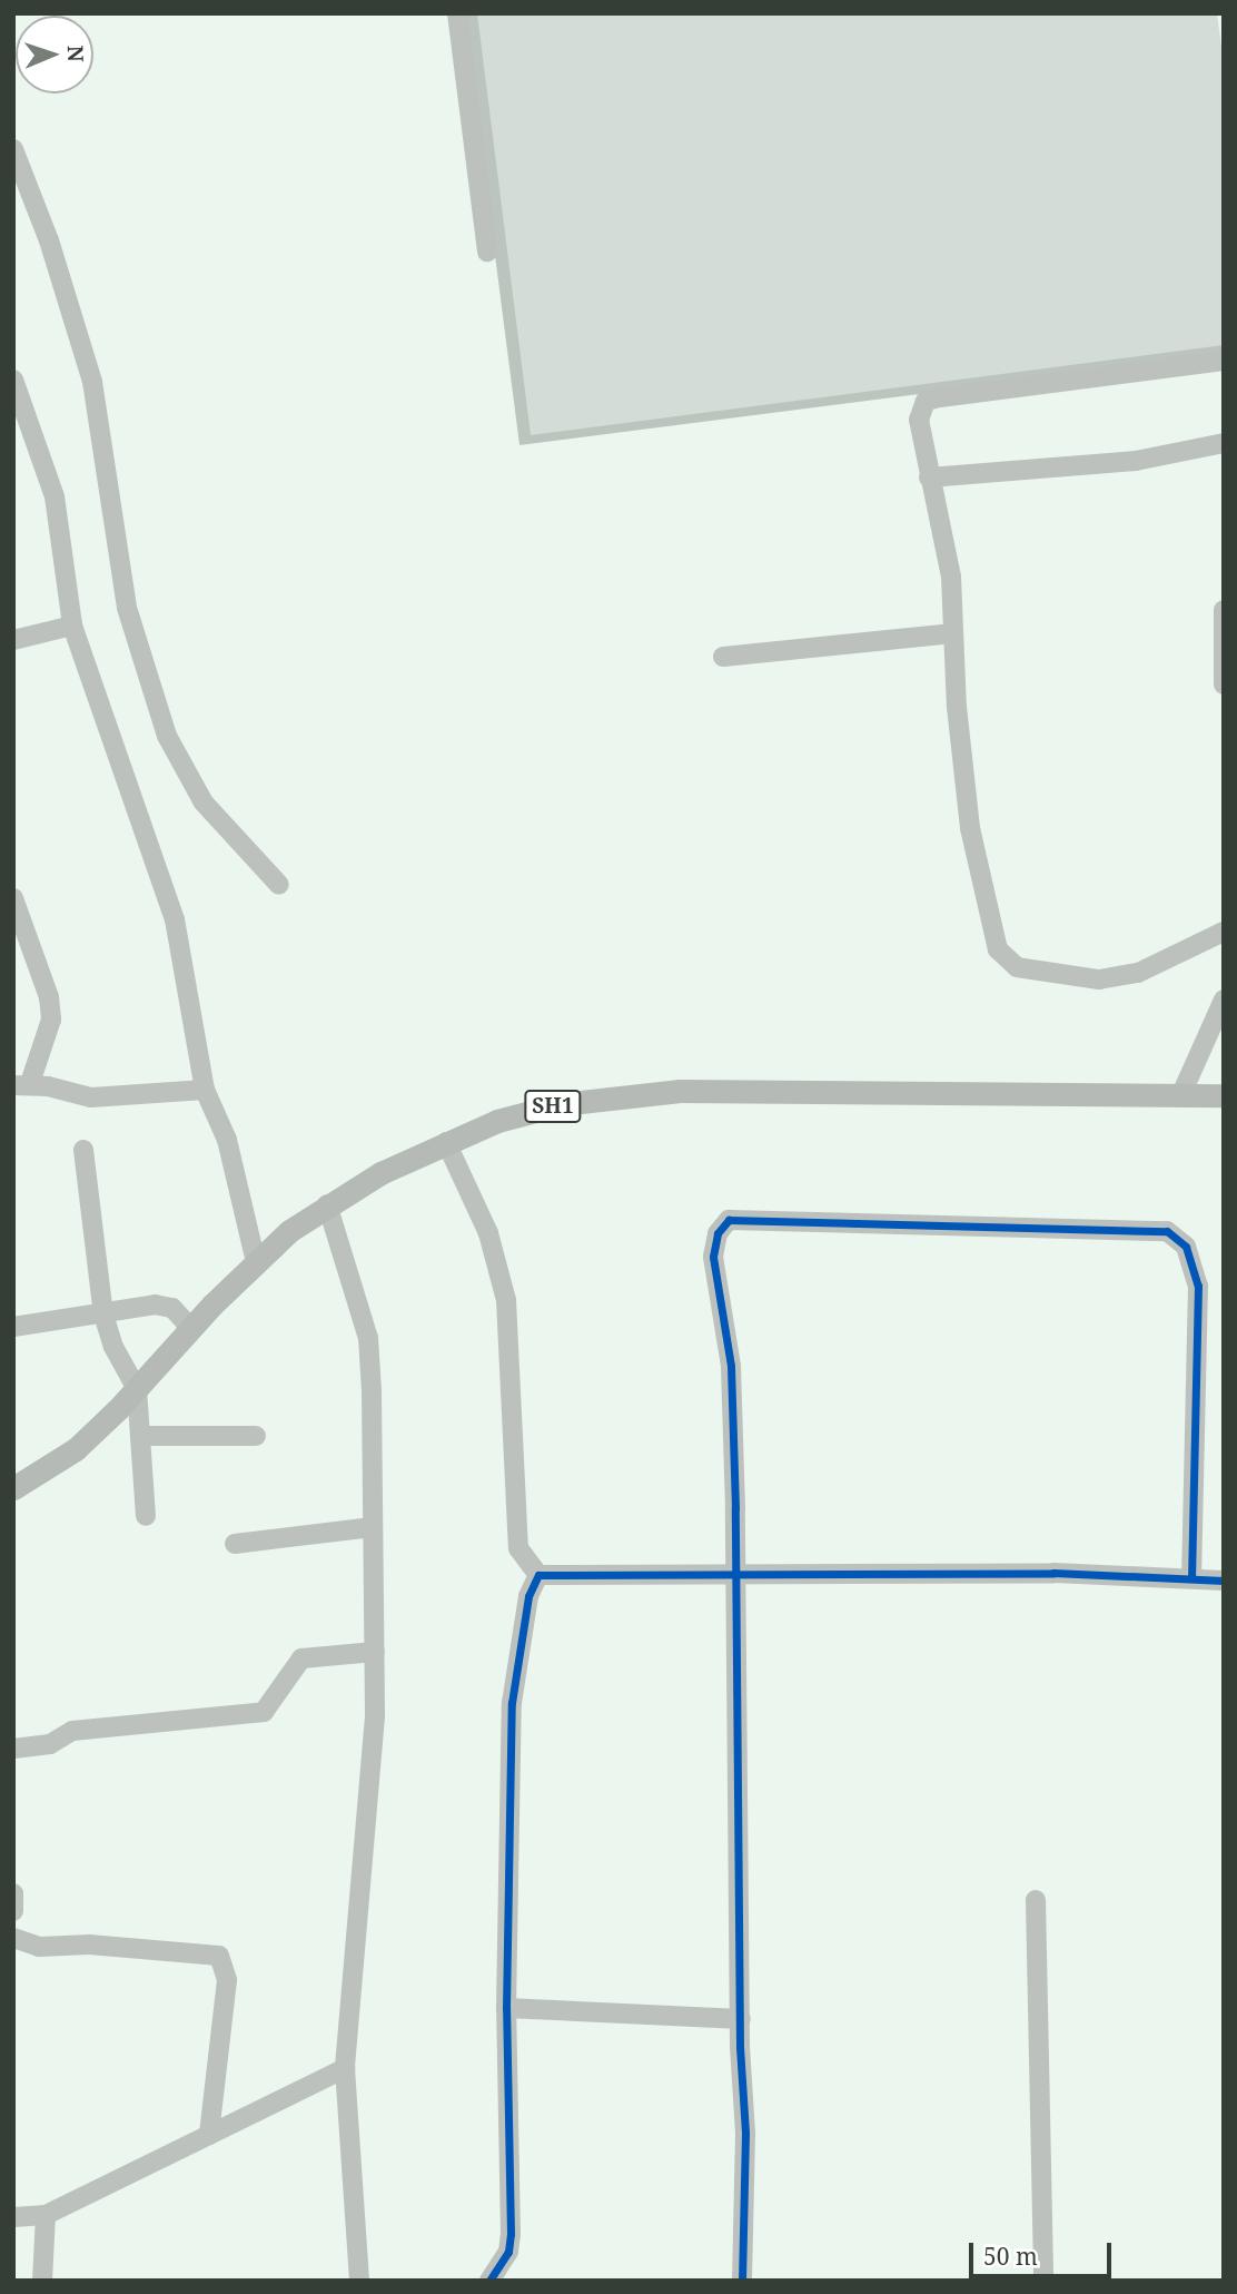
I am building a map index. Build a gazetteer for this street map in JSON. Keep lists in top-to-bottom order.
{
  "streets": {
    "main road": ["SH1"]
  },
  "scale_bar": "50 m",
  "north": "right"
}
